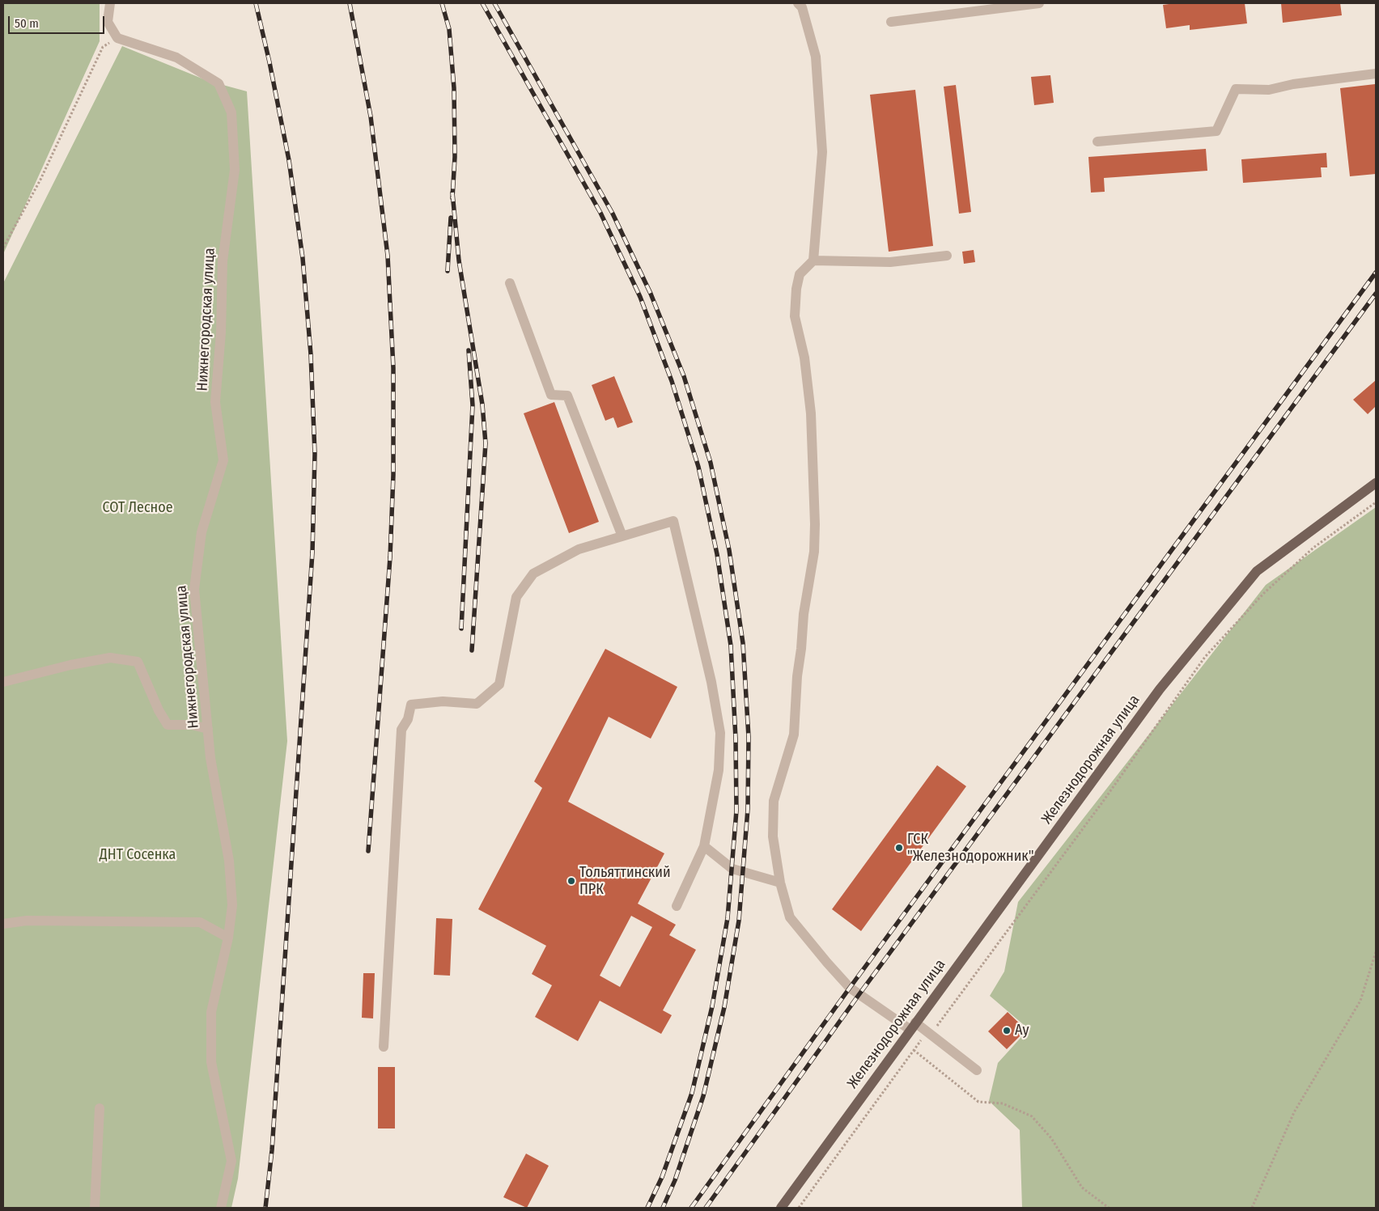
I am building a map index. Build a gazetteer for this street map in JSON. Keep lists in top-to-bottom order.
{
  "streets": {
    "main road": ["Железнодорожная улица"],
    "street": ["Нижнегородская улица"]
  },
  "parks": ["СОТ Лесное", "ДНТ Сосенка"],
  "places": ["ГСК \"Железнодорожник\"", "Тольяттинский ПРК", "Ау"],
  "scale_bar": "50 m"
}
